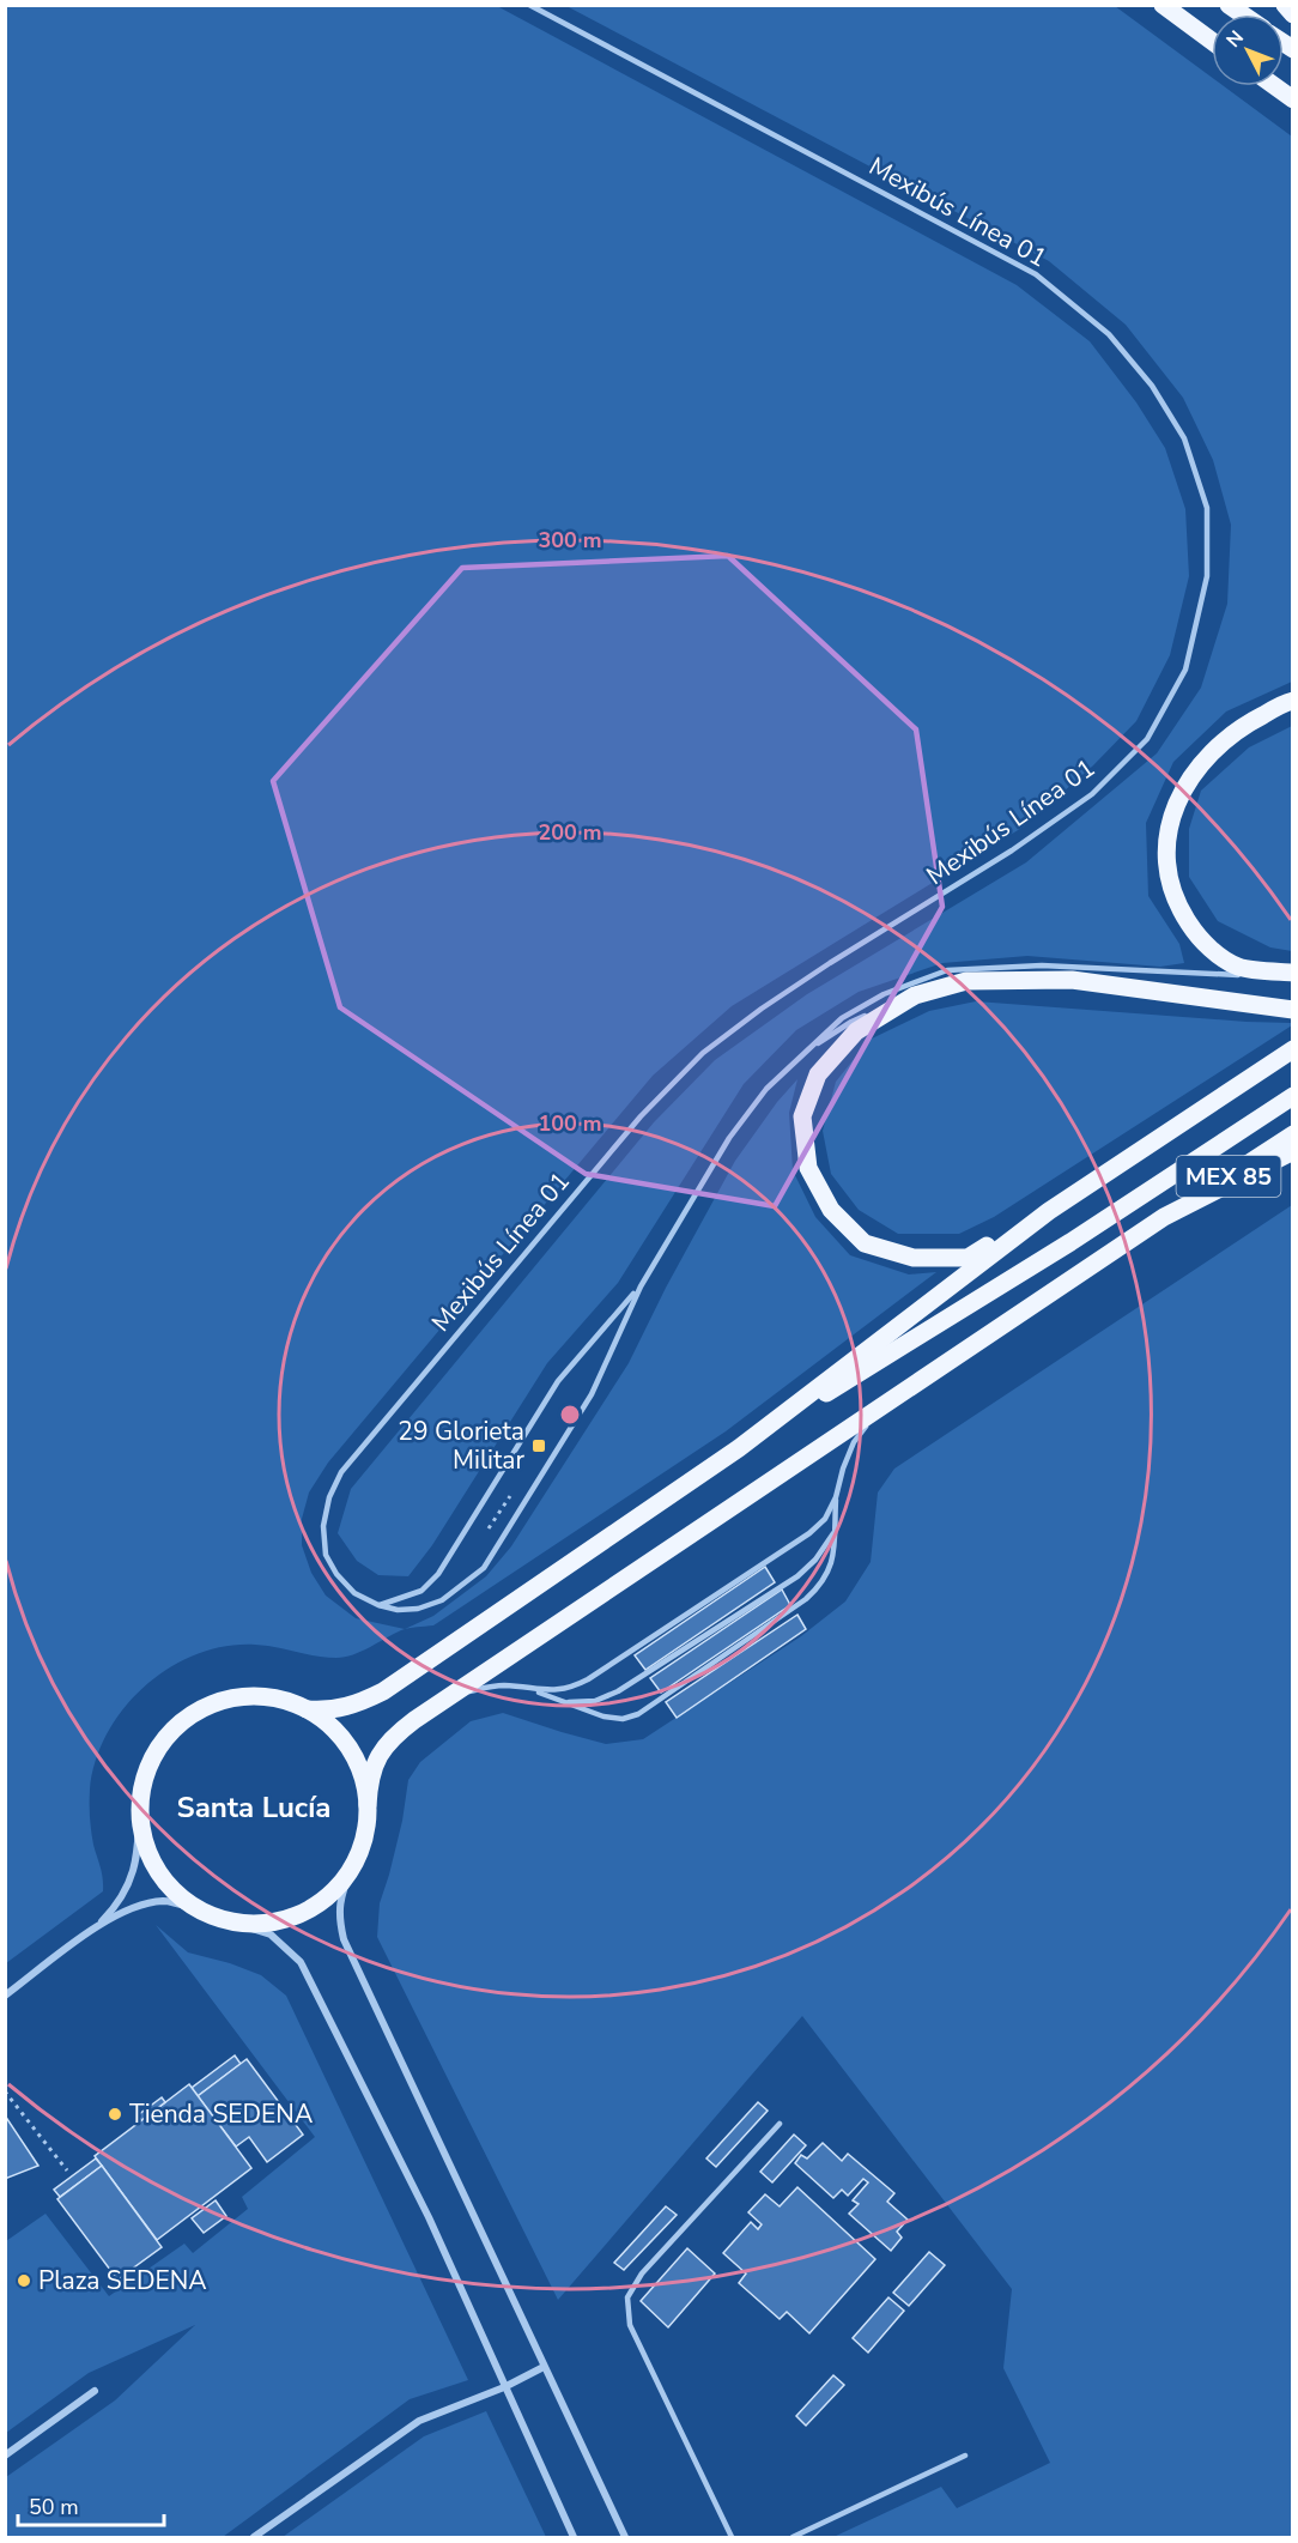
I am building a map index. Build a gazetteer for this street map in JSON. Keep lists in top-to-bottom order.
{
  "streets": {
    "main road": ["MEX 85"],
    "lane": ["Mexibús Línea 01"]
  },
  "districts": ["Santa Lucía"],
  "places": {
    "transit": ["29 Glorieta Militar"],
    "other": ["Tienda SEDENA", "Plaza SEDENA"]
  },
  "scale_bar": "50 m",
  "north": "top left",
  "rings": ["300 m", "200 m", "100 m"]
}
